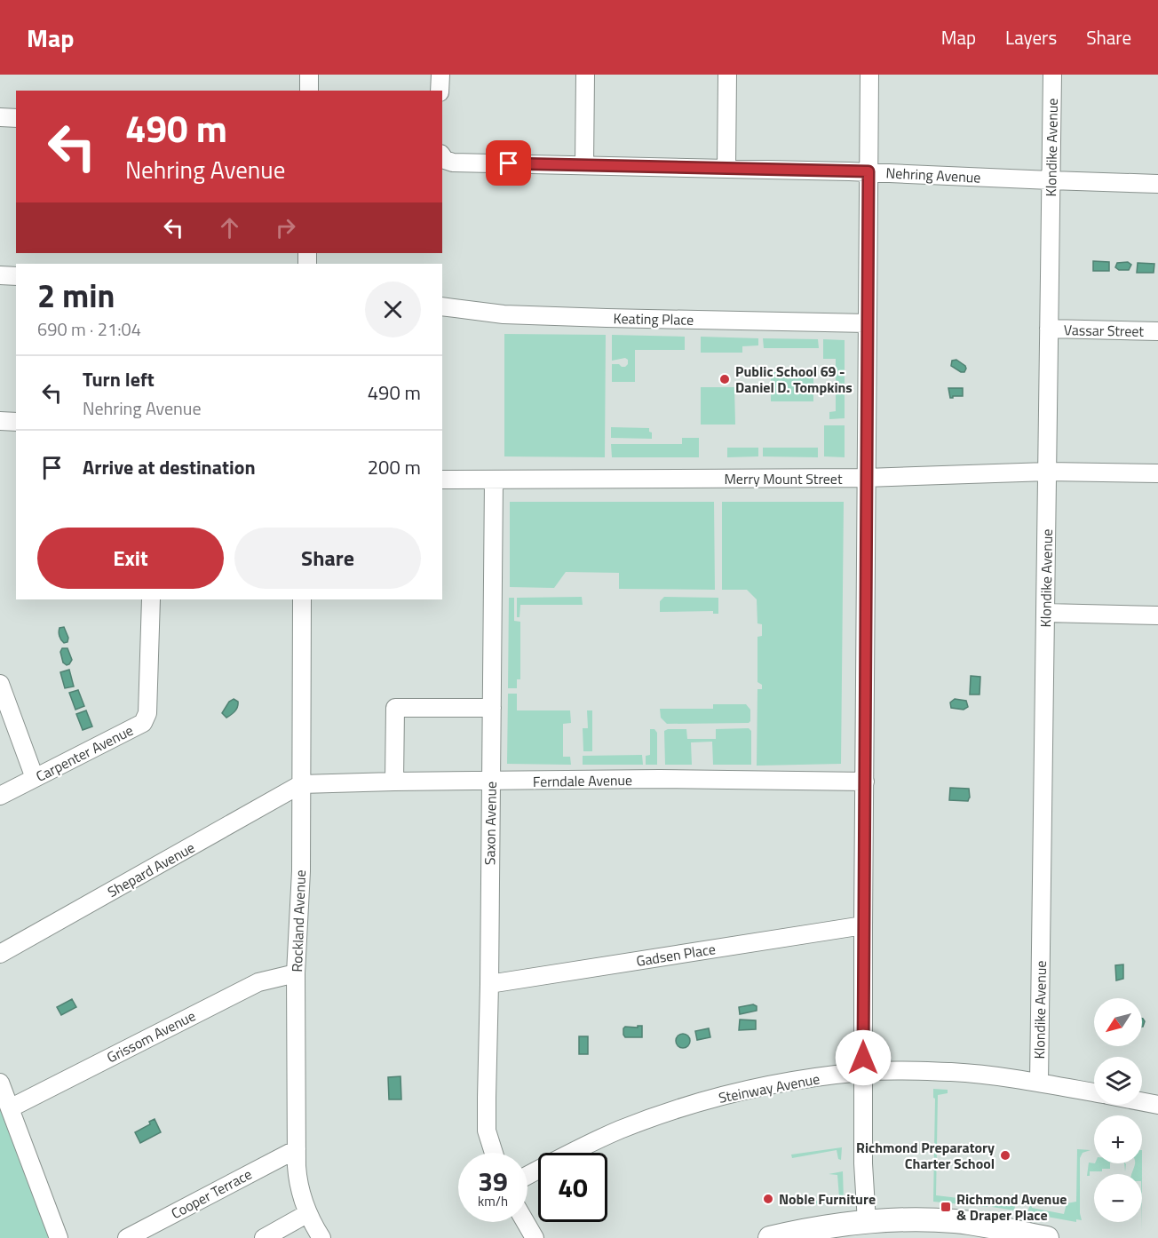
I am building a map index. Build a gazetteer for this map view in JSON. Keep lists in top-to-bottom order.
{
  "streets": {
    "street": [
      "Klondike Avenue",
      "Nehring Avenue",
      "Keating Place",
      "Vassar Street",
      "Merry Mount Street",
      "Carpenter Avenue",
      "Ferndale Avenue",
      "Saxon Avenue",
      "Shepard Avenue",
      "Rockland Avenue",
      "Gadsen Place",
      "Grissom Avenue",
      "Steinway Avenue",
      "Cooper Terrace"
    ]
  },
  "crossings": [
    ["Klondike Avenue", "Nehring Avenue"],
    ["Klondike Avenue", "Vassar Street"],
    ["Klondike Avenue", "Merry Mount Street"],
    ["Klondike Avenue", "Steinway Avenue"],
    ["Merry Mount Street", "Saxon Avenue"],
    ["Ferndale Avenue", "Saxon Avenue"],
    ["Ferndale Avenue", "Shepard Avenue"],
    ["Ferndale Avenue", "Rockland Avenue"],
    ["Saxon Avenue", "Gadsen Place"],
    ["Shepard Avenue", "Rockland Avenue"],
    ["Rockland Avenue", "Grissom Avenue"],
    ["Rockland Avenue", "Cooper Terrace"]
  ],
  "places": {
    "other": ["Public School 69 - Daniel D. Tompkins", "Richmond Preparatory Charter School", "Noble Furniture"],
    "transit": ["Richmond Avenue & Draper Place"]
  },
  "north": "bottom left",
  "page": {
    "header": "Map",
    "nav": ["Map", "Layers", "Share"],
    "turn": ["490 m", "Nehring Avenue"],
    "heading": ["2 min", "690 m · 21:04"],
    "list": [
      {
        "name": "Turn left",
        "note": "Nehring Avenue",
        "value": "490 m"
      },
      {
        "name": "Arrive at destination",
        "value": "200 m"
      }
    ],
    "buttons": ["Exit", "Share"],
    "map_buttons": ["+", "−"],
    "speed": "39 km/h",
    "limit": "40"
  }
}
